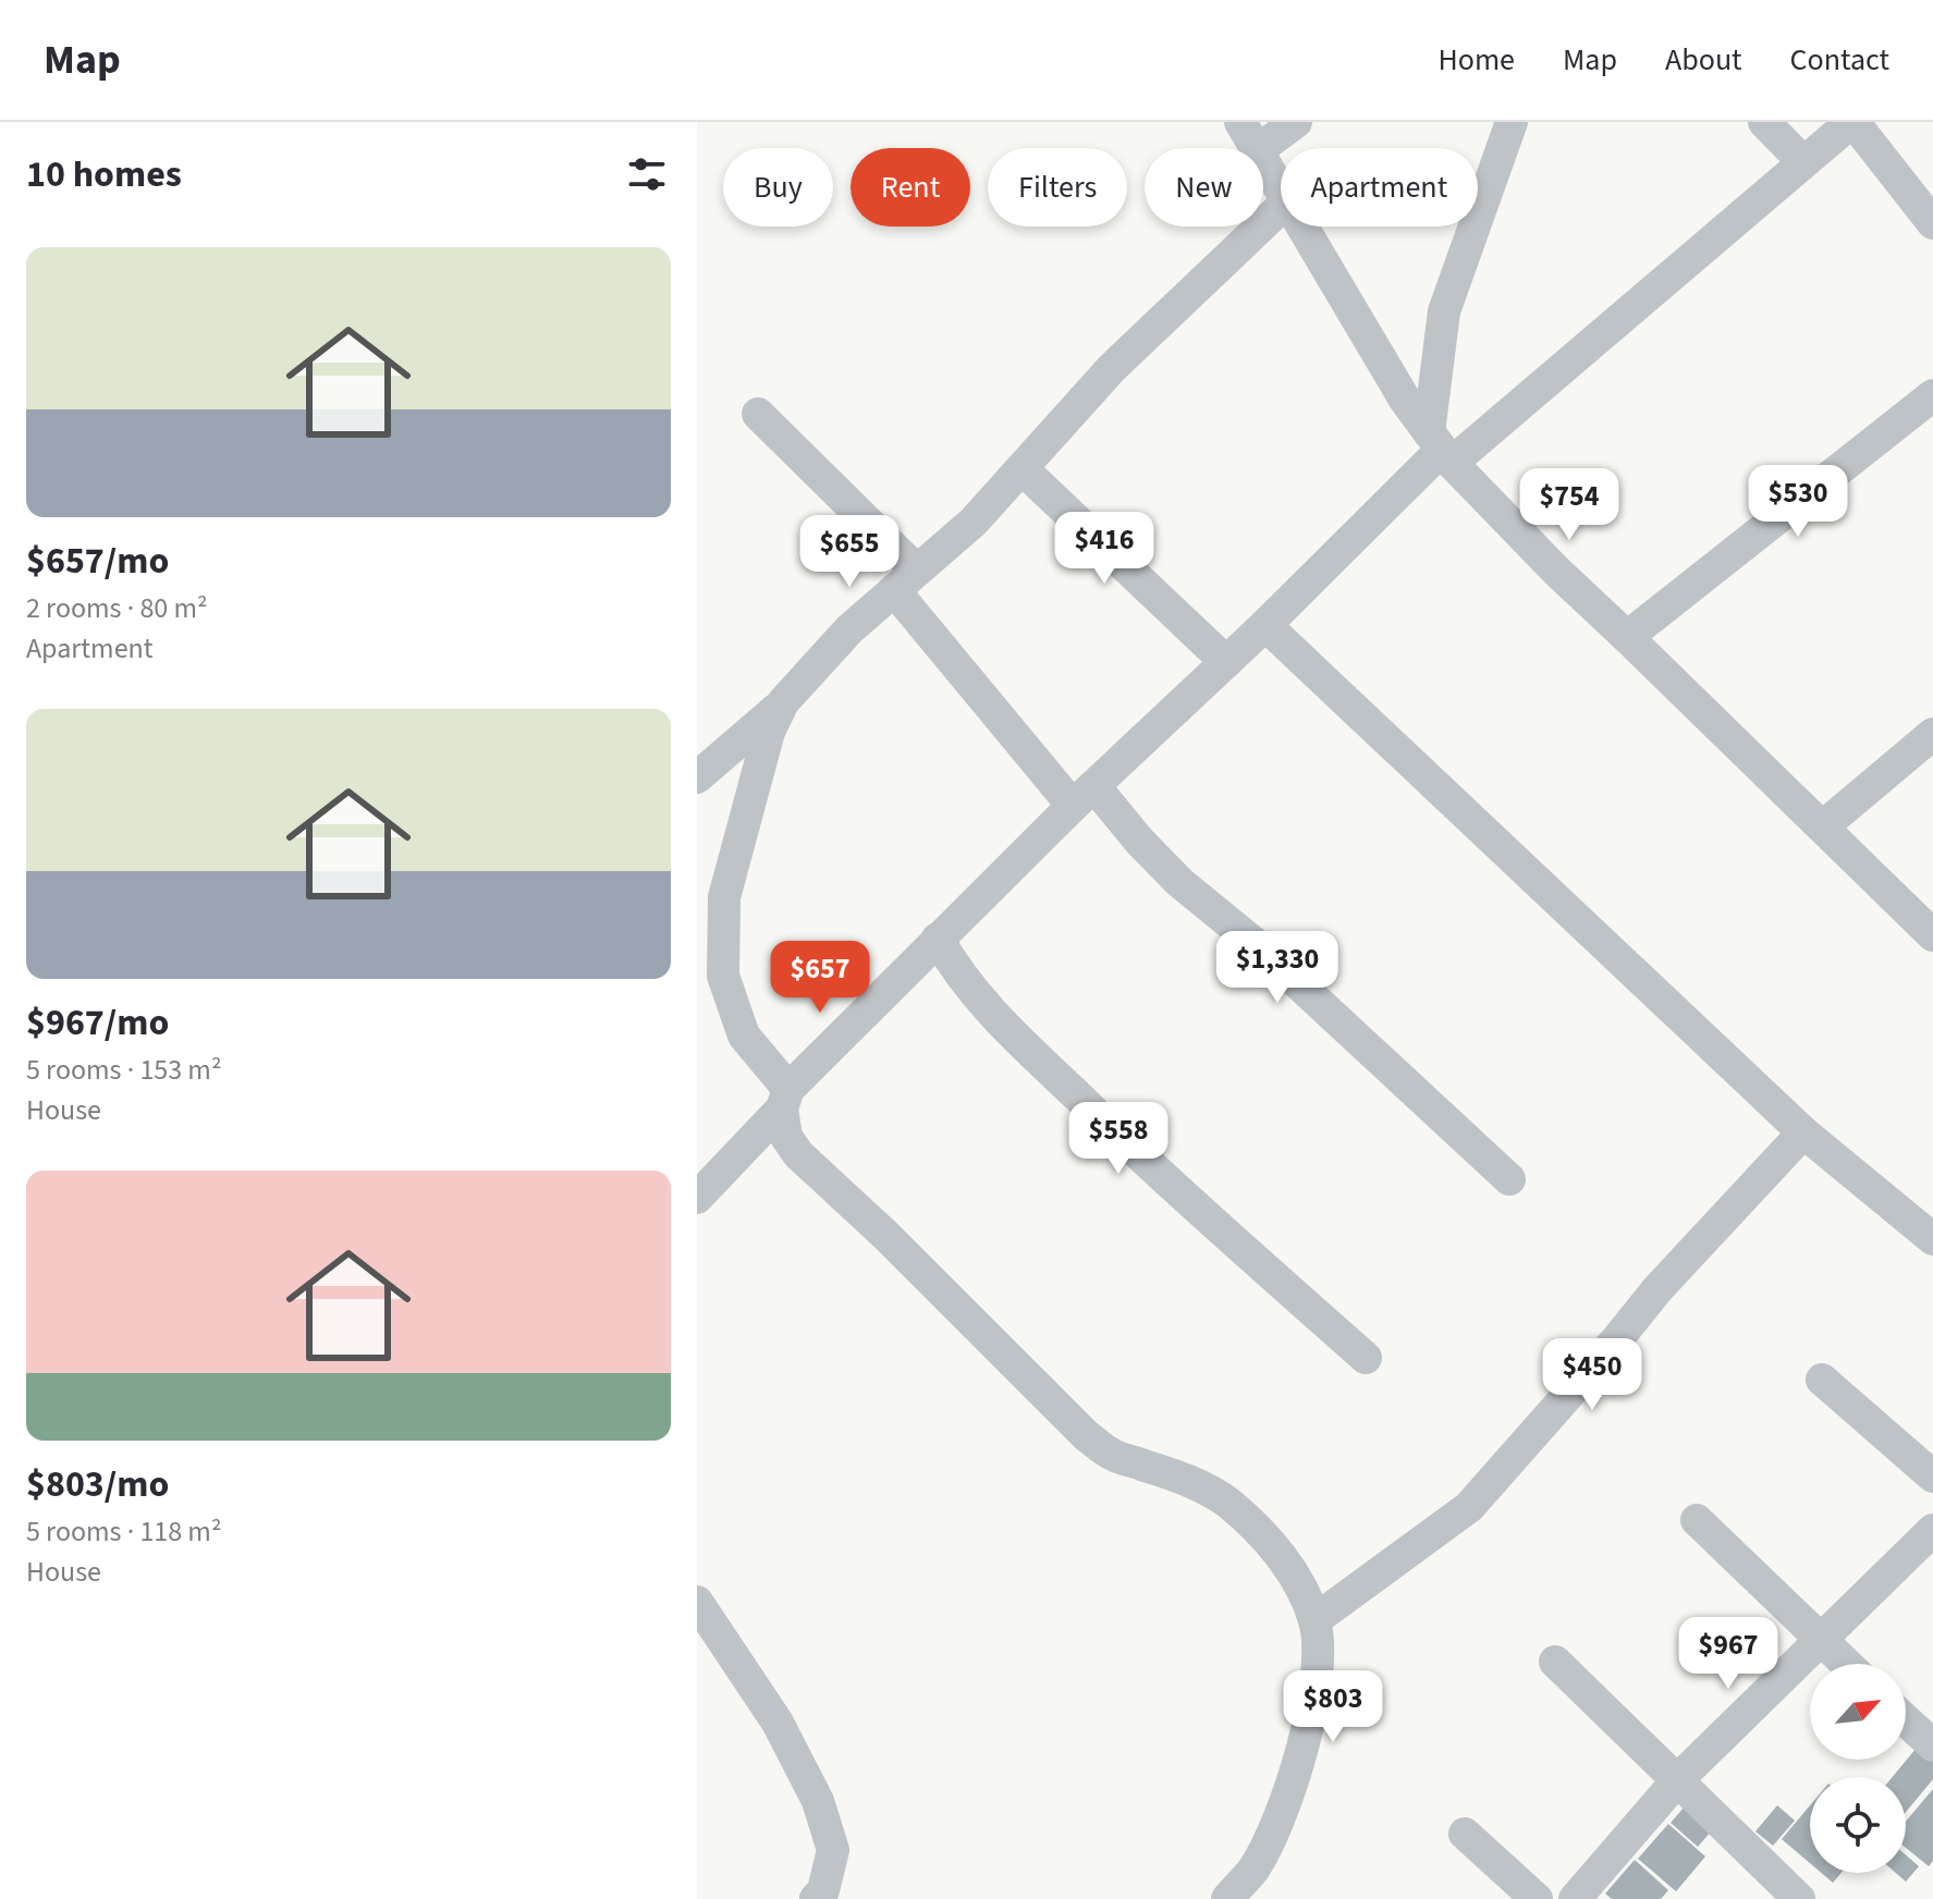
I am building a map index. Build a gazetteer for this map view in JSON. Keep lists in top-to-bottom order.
{
  "north": "top right",
  "page": {
    "header": "Map",
    "nav": [
      "Home",
      "Map",
      "About",
      "Contact"
    ],
    "heading": "10 homes",
    "chip": [
      "Buy",
      "Rent",
      "Filters",
      "New",
      "Apartment"
    ],
    "list": [
      {
        "name": "$657/mo",
        "note": "2 rooms · 80 m² · Apartment"
      },
      {
        "name": "$967/mo",
        "note": "5 rooms · 153 m² · House"
      },
      {
        "name": "$803/mo",
        "note": "5 rooms · 118 m² · House"
      }
    ],
    "price": [
      "$530",
      "$754",
      "$416",
      "$655",
      "$1,330",
      "$657",
      "$558",
      "$450",
      "$967",
      "$803"
    ]
  }
}
